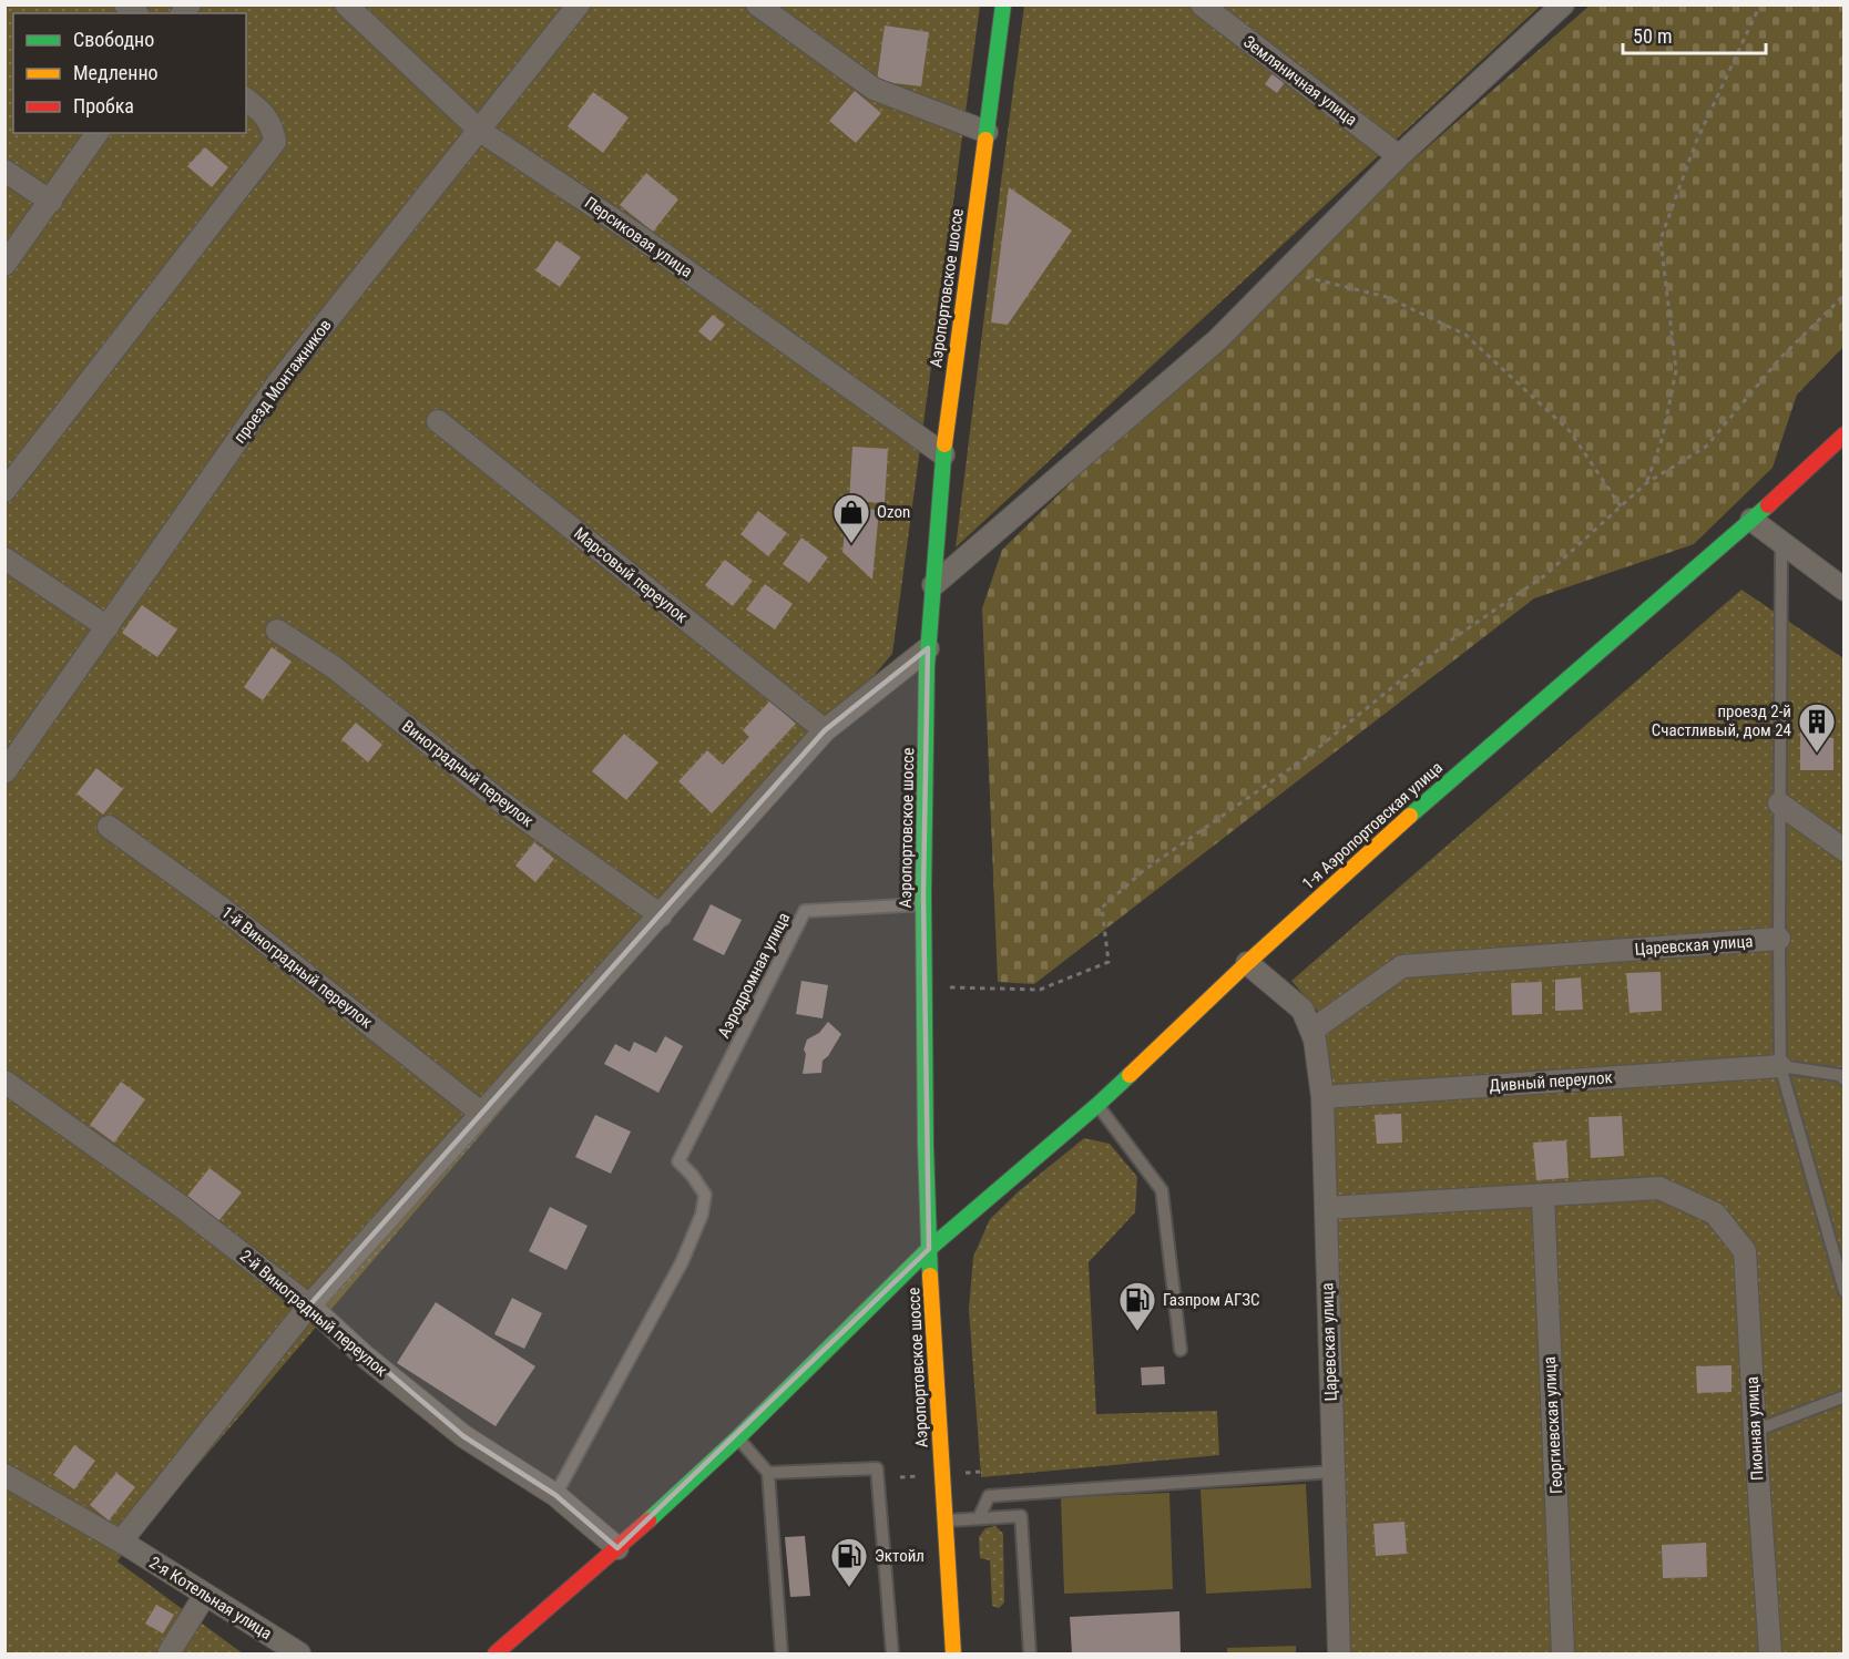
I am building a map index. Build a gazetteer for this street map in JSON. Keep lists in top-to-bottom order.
{
  "streets": {
    "street": [
      "Земляничная улица",
      "Персиковая улица",
      "Аэропортовское шоссе",
      "проезд Монтажников",
      "Марсовый переулок",
      "Виноградный переулок",
      "1-я Аэропортовская улица",
      "Царевская улица",
      "1-й Виноградный переулок",
      "Дивный переулок",
      "2-й Виноградный переулок",
      "Георгиевская улица",
      "Пионная улица",
      "2-я Котельная улица"
    ],
    "lane": ["Аэродромная улица"]
  },
  "crossings": [
    ["Персиковая улица", "Аэропортовское шоссе"],
    ["Персиковая улица", "проезд Монтажников"],
    ["Аэропортовское шоссе", "1-я Аэропортовская улица"],
    ["Аэропортовское шоссе", "Аэродромная улица"],
    ["1-я Аэропортовская улица", "Царевская улица"],
    ["1-я Аэропортовская улица", "2-й Виноградный переулок"],
    ["Царевская улица", "Дивный переулок"],
    ["Аэродромная улица", "2-й Виноградный переулок"],
    ["Георгиевская улица", "Пионная улица"]
  ],
  "places": {
    "shop": ["Ozon"],
    "building": ["проезд 2-й Счастливый, дом 24"],
    "fuel station": ["Газпром АГЗС", "Эктойл"]
  },
  "legend": ["Свободно", "Медленно", "Пробка"],
  "scale_bar": "50 m"
}
